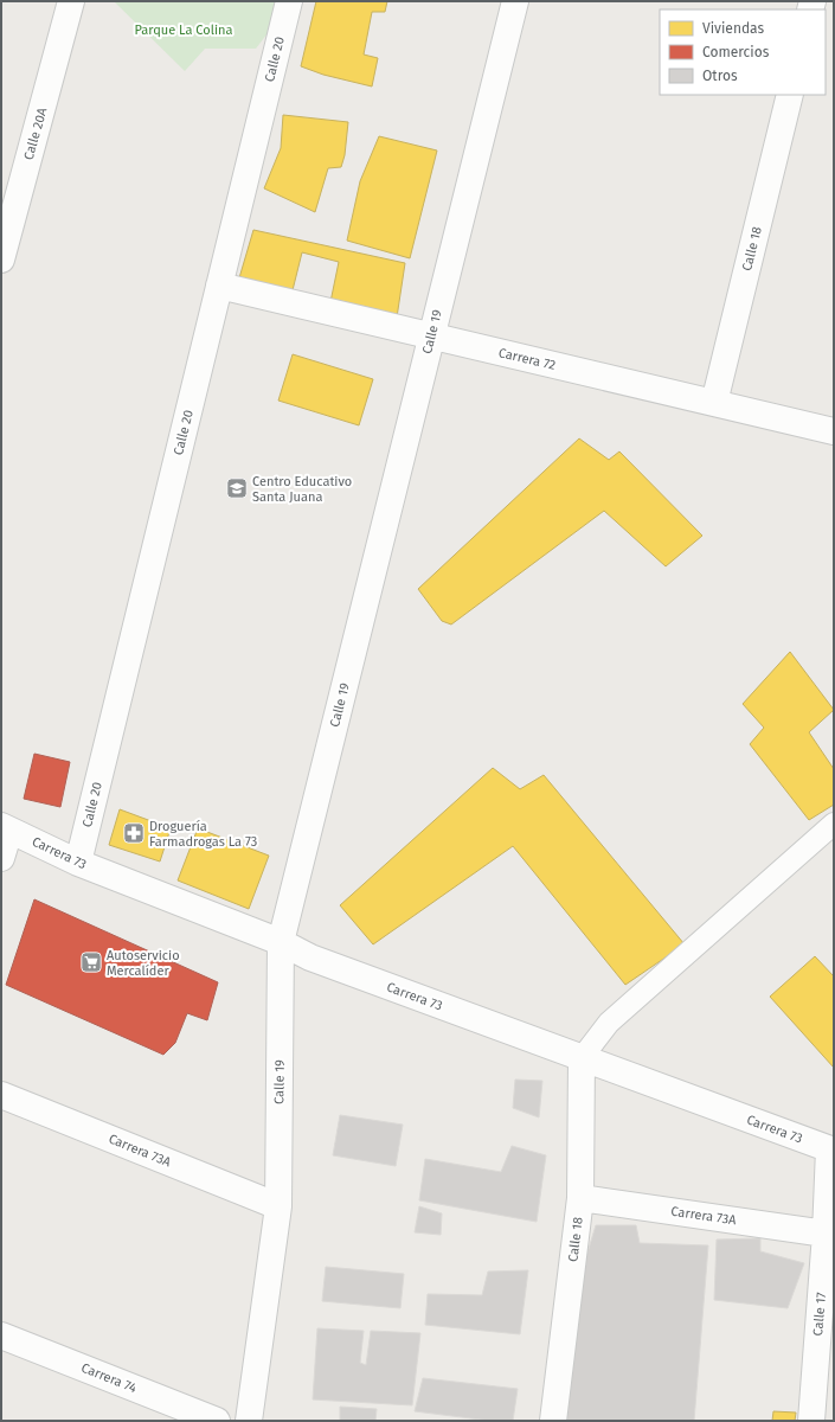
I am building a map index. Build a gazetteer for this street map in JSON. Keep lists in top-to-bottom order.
{
  "streets": {
    "street": [
      "Calle 20",
      "Calle 20A",
      "Calle 18",
      "Calle 19",
      "Carrera 72",
      "Carrera 73",
      "Carrera 73A",
      "Calle 17",
      "Carrera 74"
    ]
  },
  "crossings": [
    ["Calle 20", "Carrera 72"],
    ["Calle 20", "Carrera 73"],
    ["Calle 18", "Carrera 72"],
    ["Calle 18", "Carrera 73"],
    ["Calle 18", "Carrera 73A"],
    ["Calle 19", "Carrera 72"],
    ["Calle 19", "Carrera 73"],
    ["Calle 19", "Carrera 73A"],
    ["Carrera 73", "Calle 17"],
    ["Carrera 73A", "Calle 17"]
  ],
  "parks": ["Parque La Colina"],
  "places": {
    "school or university": ["Centro Educativo Santa Juana"],
    "pharmacy": ["Droguería Farmadrogas La 73"],
    "supermarket": ["Autoservicio Mercalíder"]
  },
  "legend": ["Viviendas", "Comercios", "Otros"]
}
